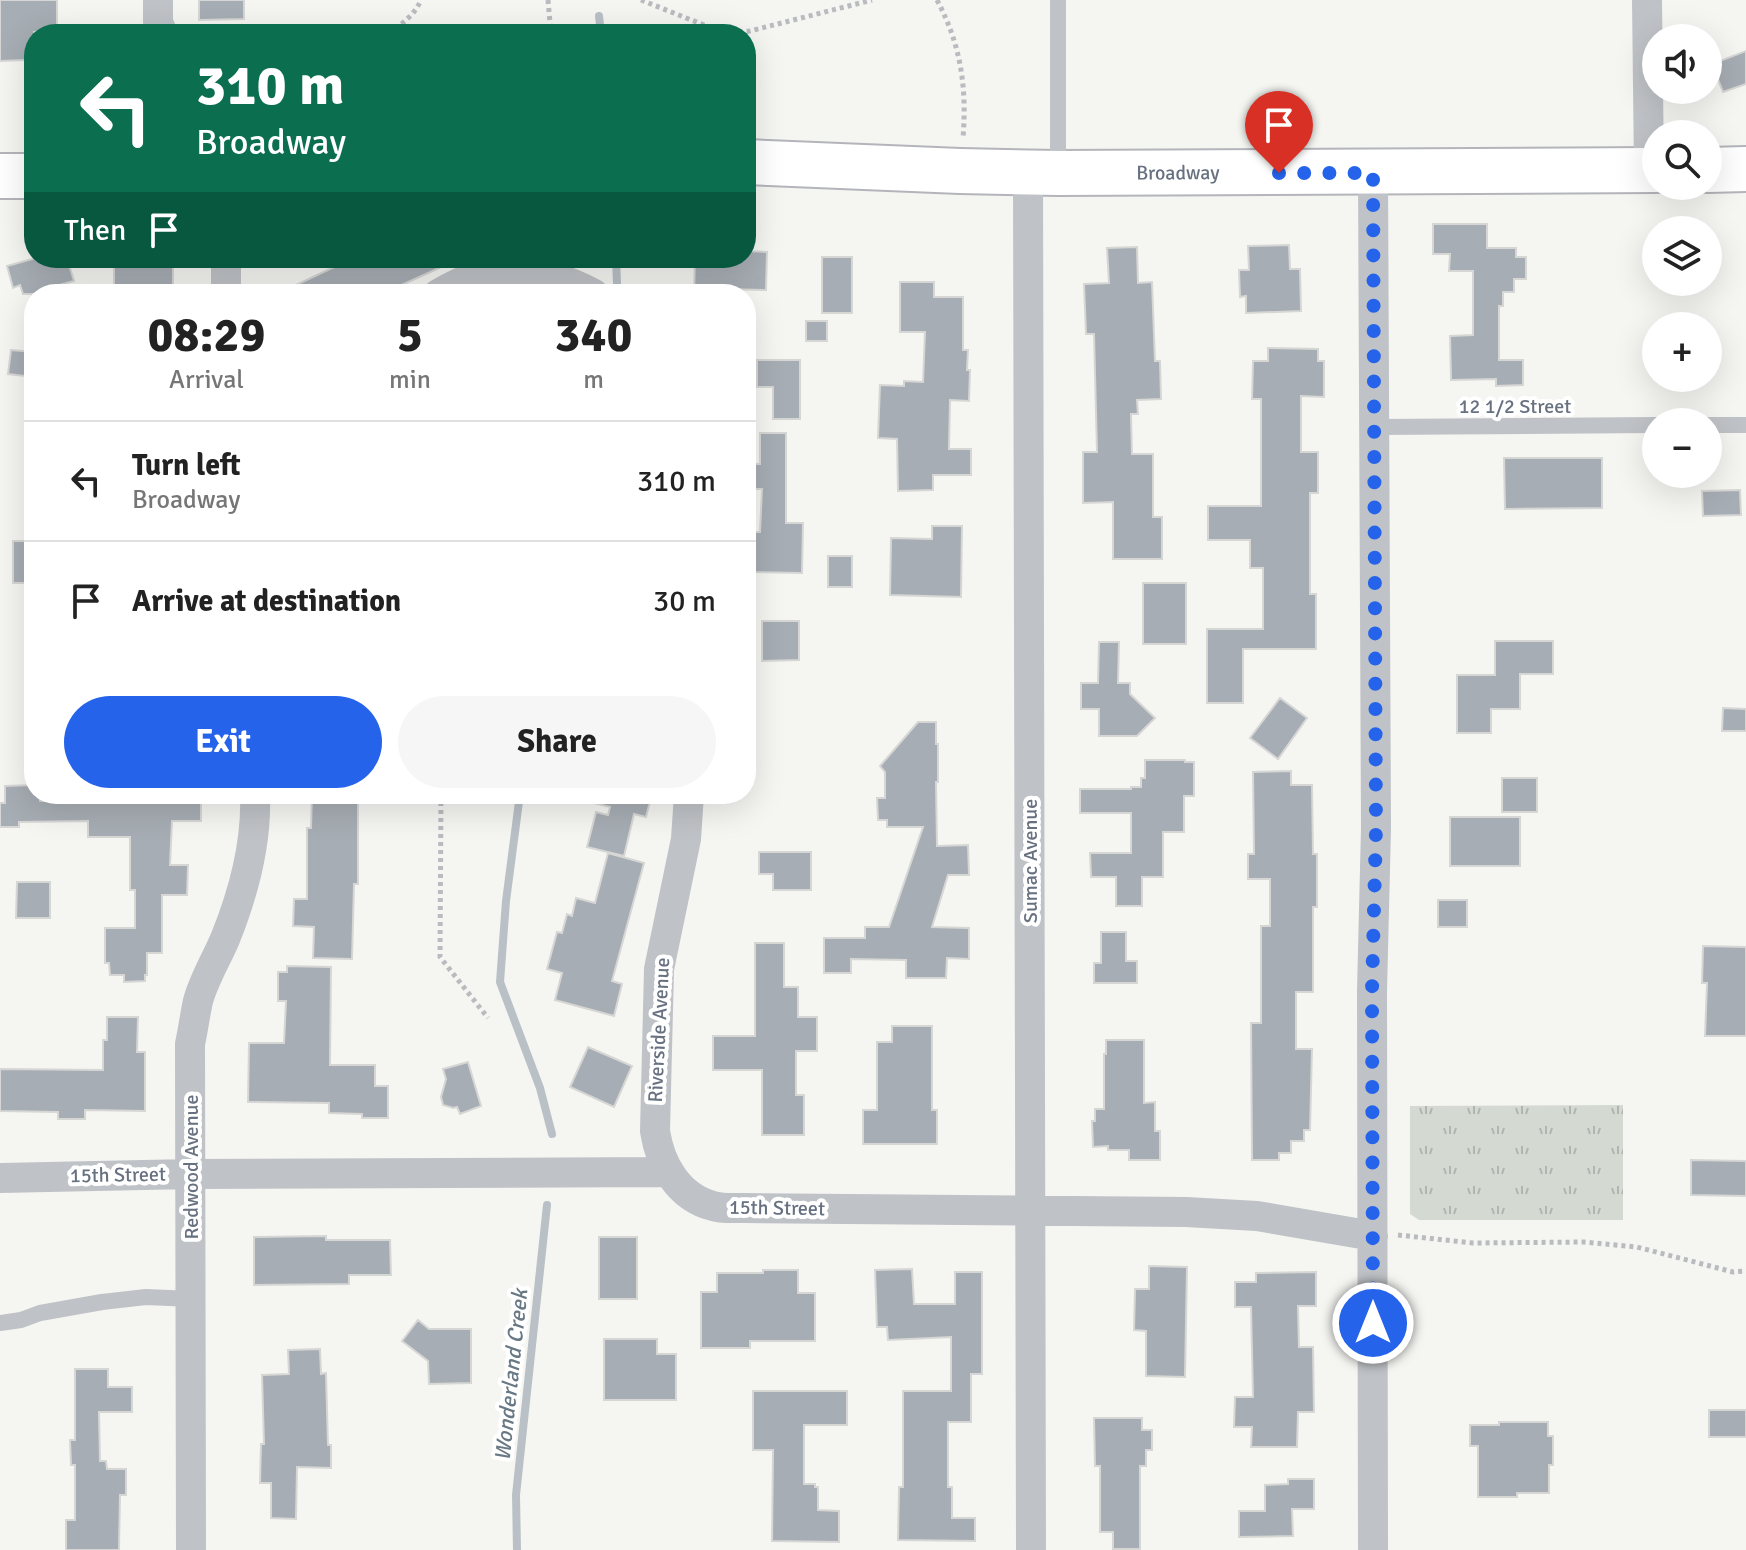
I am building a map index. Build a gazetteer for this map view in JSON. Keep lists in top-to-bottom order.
{
  "streets": {
    "main road": ["Broadway"],
    "street": [
      "Sumac Avenue",
      "Riverside Avenue",
      "Redwood Avenue",
      "15th Street"
    ],
    "lane": ["12 1/2 Street"]
  },
  "crossings": [
    ["Broadway", "Sumac Avenue"],
    ["Sumac Avenue", "15th Street"],
    ["Riverside Avenue", "15th Street"],
    ["Redwood Avenue", "15th Street"]
  ],
  "water": ["Wonderland Creek"],
  "page": {
    "map_buttons": ["+", "−"],
    "turn": ["310 m", "Broadway"],
    "then": "Then",
    "eta": [
      "08:29",
      "Arrival",
      "5",
      "min",
      "340",
      "m"
    ],
    "list": [
      {
        "name": "Turn left",
        "note": "Broadway",
        "value": "310 m"
      },
      {
        "name": "Arrive at destination",
        "value": "30 m"
      }
    ],
    "buttons": ["Exit", "Share"]
  }
}
